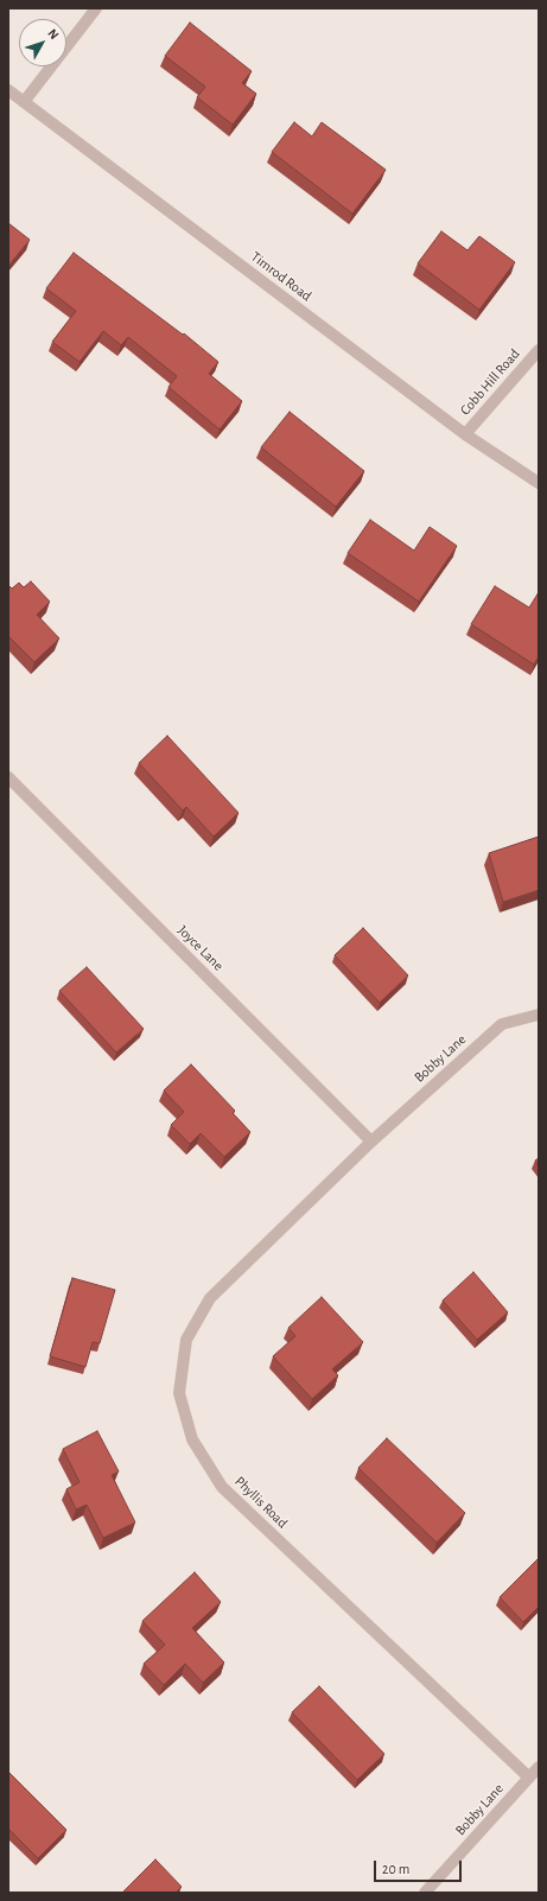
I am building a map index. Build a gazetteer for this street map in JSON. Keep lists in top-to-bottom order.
{
  "streets": {
    "street": [
      "Timrod Road",
      "Cobb Hill Road",
      "Joyce Lane",
      "Bobby Lane",
      "Phyllis Road"
    ]
  },
  "crossings": [
    ["Timrod Road", "Cobb Hill Road"],
    ["Joyce Lane", "Bobby Lane"],
    ["Joyce Lane", "Phyllis Road"],
    ["Bobby Lane", "Phyllis Road"]
  ],
  "scale_bar": "20 m",
  "north": "top right"
}
